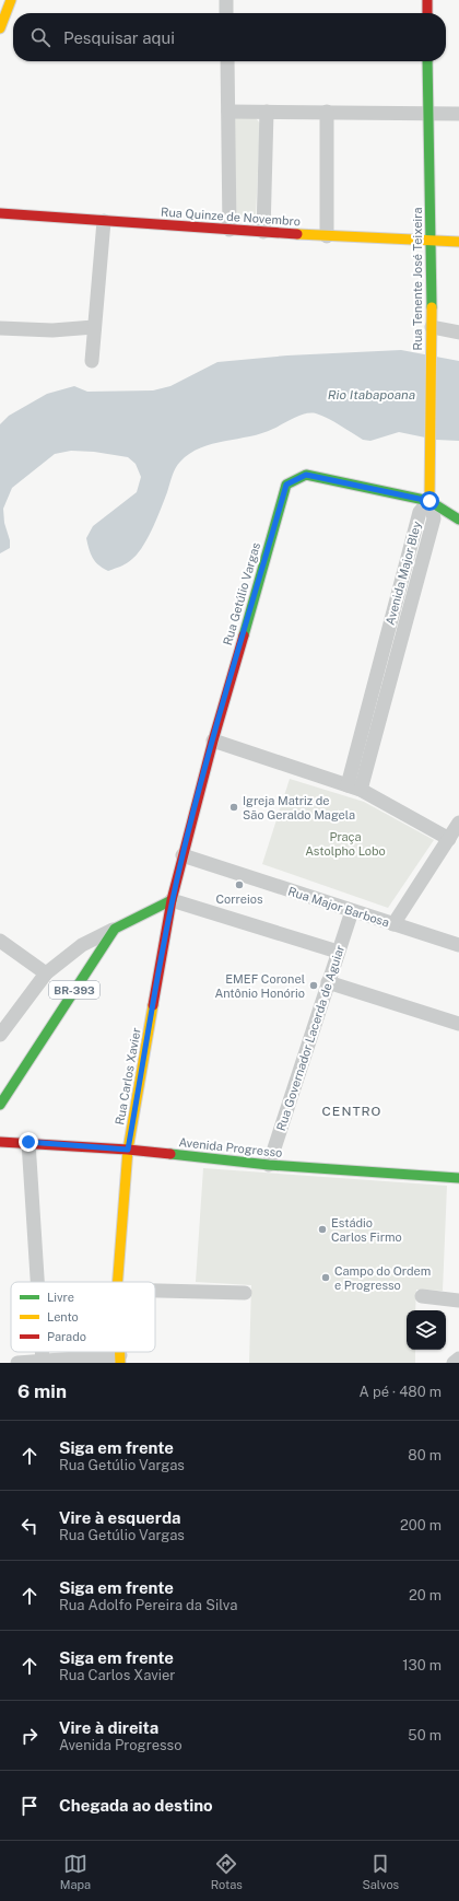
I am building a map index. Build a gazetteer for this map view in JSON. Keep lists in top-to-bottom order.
{
  "streets": {
    "main road": [
      "Rua Quinze de Novembro",
      "Rua Tenente José Teixeira",
      "Rua Getúlio Vargas",
      "BR-393",
      "Rua Carlos Xavier",
      "Avenida Progresso"
    ],
    "street": ["Avenida Major Bley", "Rua Major Barbosa", "Rua Governador Lacerda de Aguiar"]
  },
  "crossings": [
    ["Rua Quinze de Novembro", "Rua Tenente José Teixeira"],
    ["Rua Tenente José Teixeira", "Avenida Major Bley"],
    ["Rua Tenente José Teixeira", "Rua Getúlio Vargas"],
    ["Avenida Major Bley", "Rua Getúlio Vargas"],
    ["Rua Getúlio Vargas", "Rua Major Barbosa"],
    ["Rua Getúlio Vargas", "Rua Carlos Xavier"],
    ["Rua Major Barbosa", "Rua Governador Lacerda de Aguiar"],
    ["Rua Major Barbosa", "Rua Carlos Xavier"],
    ["Rua Governador Lacerda de Aguiar", "Avenida Progresso"],
    ["Rua Carlos Xavier", "Avenida Progresso"]
  ],
  "districts": ["CENTRO"],
  "water": ["Rio Itabapoana"],
  "parks": ["Praça Astolpho Lobo"],
  "places": [
    "Igreja Matriz de São Geraldo Magela",
    "Correios",
    "EMEF Coronel Antônio Honório",
    "Estádio Carlos Firmo",
    "Campo do Ordem e Progresso"
  ],
  "legend": ["Livre", "Lento", "Parado"],
  "page": {
    "search": "Pesquisar aqui",
    "heading": ["6 min", "A pé · 480 m"],
    "list": [
      ["Siga em frente", "Rua Getúlio Vargas", "80 m"],
      ["Vire à esquerda", "Rua Getúlio Vargas", "200 m"],
      ["Siga em frente", "Rua Adolfo Pereira da Silva", "20 m"],
      ["Siga em frente", "Rua Carlos Xavier", "130 m"],
      ["Vire à direita", "Avenida Progresso", "50 m"],
      "Chegada ao destino"
    ],
    "nav": ["Mapa", "Rotas", "Salvos"]
  }
}
